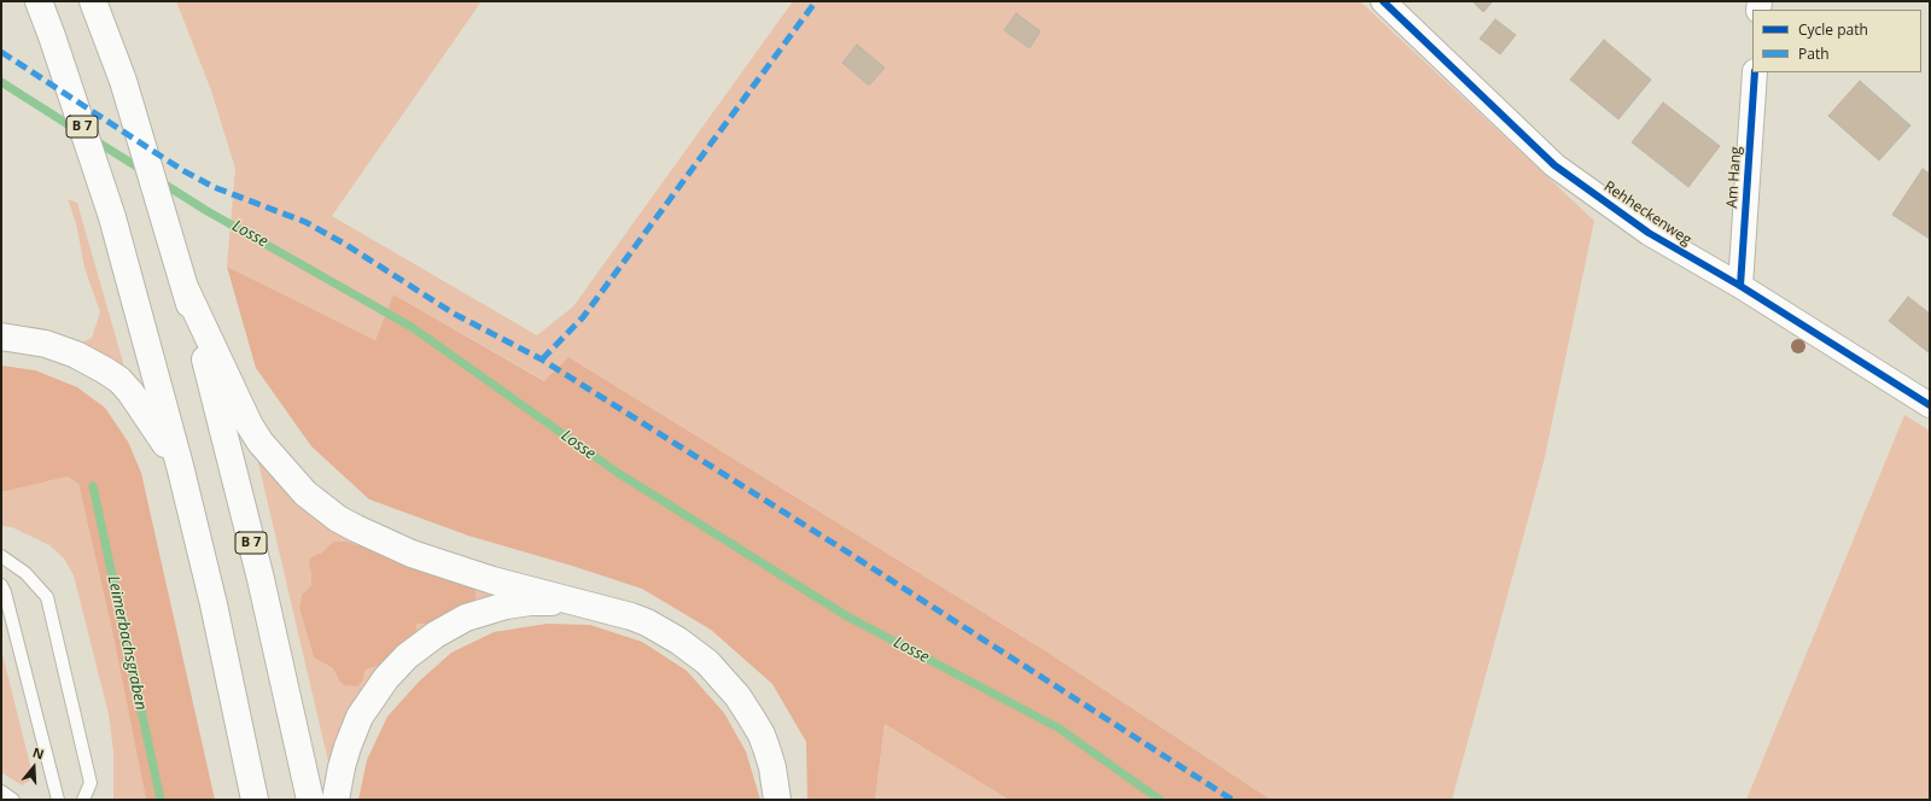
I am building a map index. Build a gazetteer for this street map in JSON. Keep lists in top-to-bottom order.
{
  "streets": {
    "highway": ["B 7"],
    "street": ["Am Hang", "Rehheckenweg"]
  },
  "crossings": [
    ["Am Hang", "Rehheckenweg"]
  ],
  "water": ["Losse", "Leimerbachsgraben"],
  "legend": ["Cycle path", "Path"],
  "north": "top"
}
